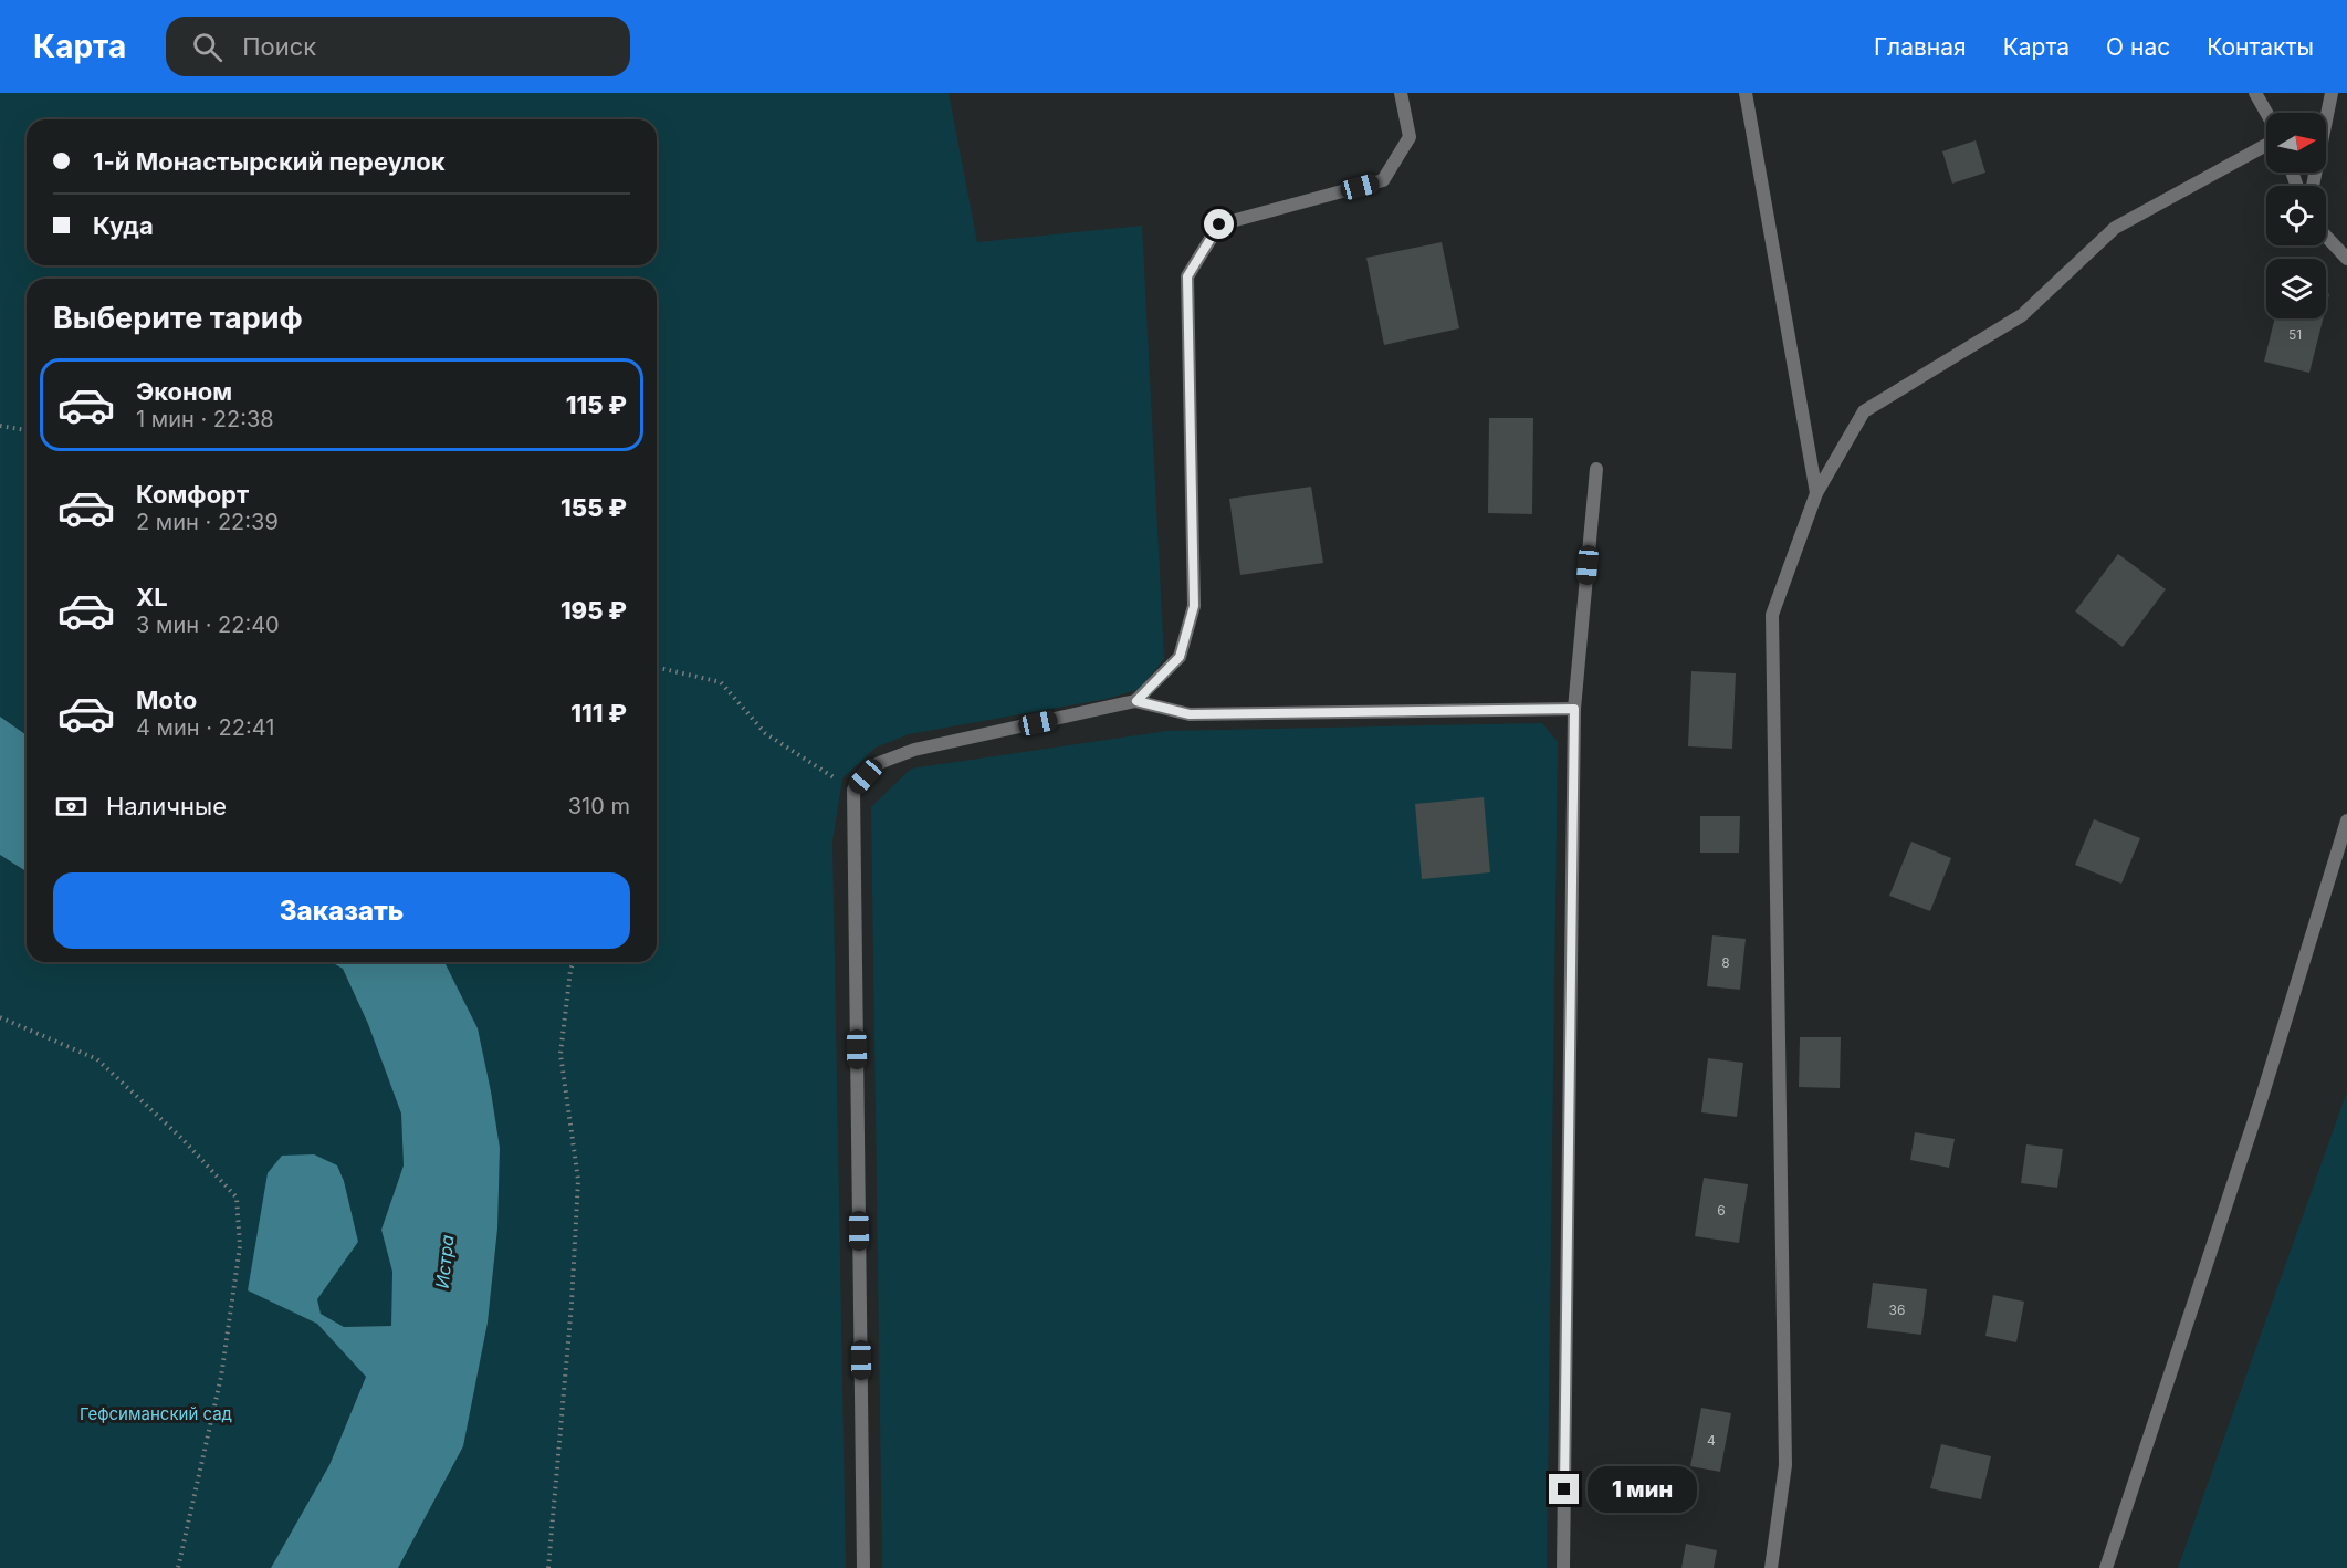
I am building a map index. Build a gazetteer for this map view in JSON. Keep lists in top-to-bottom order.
{
  "water": ["Истра"],
  "parks": ["Гефсиманский сад"],
  "house_numbers": [
    "51",
    "8",
    "6",
    "36",
    "4"
  ],
  "north": "right",
  "page": {
    "header": "Карта",
    "search": "Поиск",
    "nav": [
      "Главная",
      "Карта",
      "О нас",
      "Контакты"
    ],
    "banner": ["1-й Монастырский переулок", "Куда"],
    "heading": "Выберите тариф",
    "list": [
      {
        "name": "Эконом",
        "note": "1 мин · 22:38",
        "value": "115 ₽"
      },
      {
        "name": "Комфорт",
        "note": "2 мин · 22:39",
        "value": "155 ₽"
      },
      {
        "name": "XL",
        "note": "3 мин · 22:40",
        "value": "195 ₽"
      },
      {
        "name": "Moto",
        "note": "4 мин · 22:41",
        "value": "111 ₽"
      }
    ],
    "pay": ["Наличные", "310 m"],
    "buttons": "Заказать",
    "bubble": "1 мин"
  }
}
